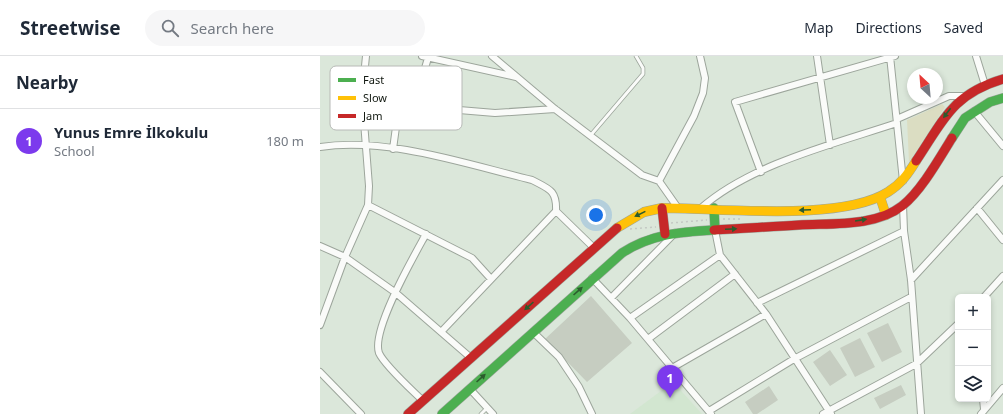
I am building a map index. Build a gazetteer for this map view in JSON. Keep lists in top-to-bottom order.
{
  "legend": ["Fast", "Slow", "Jam"],
  "north": "top left",
  "page": {
    "header": "Streetwise",
    "search": "Search here",
    "nav": ["Map", "Directions", "Saved"],
    "heading": "Nearby",
    "list": [
      {
        "mark": "1",
        "name": "Yunus Emre İlkokulu",
        "note": "School",
        "value": "180 m"
      }
    ],
    "map_buttons": ["+", "−"],
    "pins": "1"
  }
}
